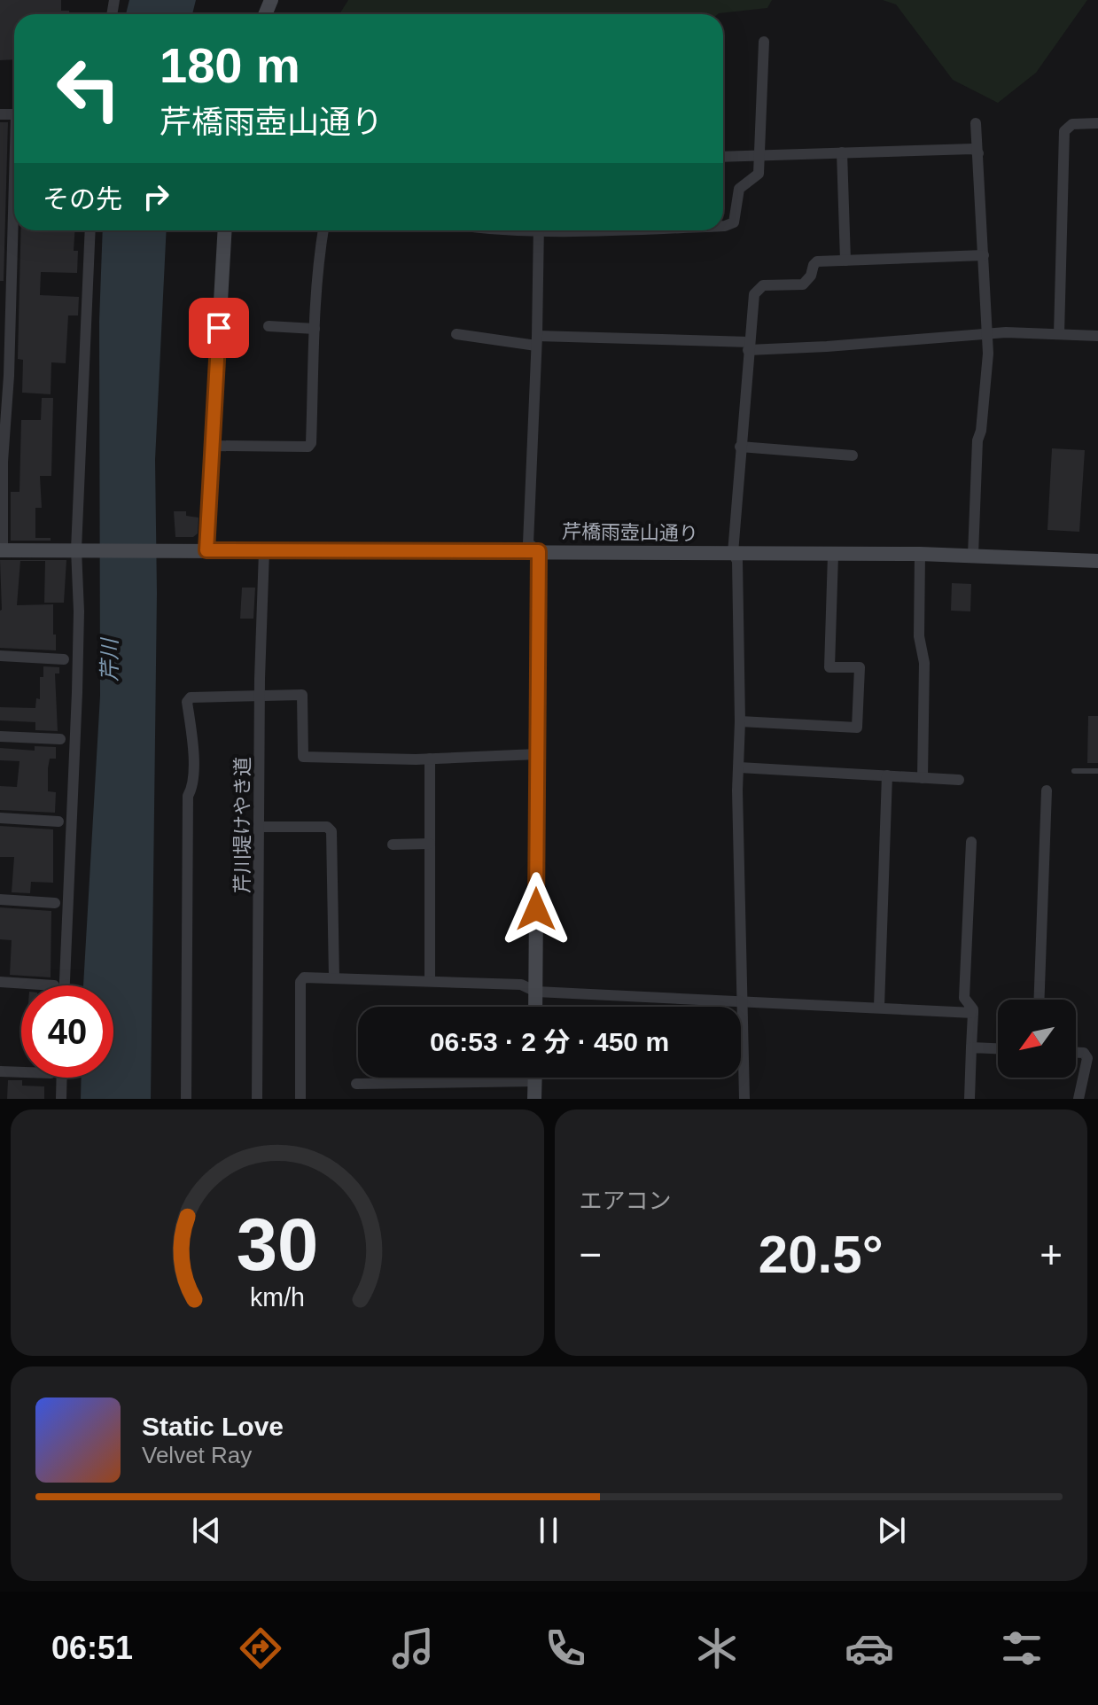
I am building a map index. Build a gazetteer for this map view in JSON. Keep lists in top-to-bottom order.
{
  "streets": {
    "main road": ["芹橋雨壺山通り"],
    "street": ["芹川堤けやき道"]
  },
  "crossings": [
    ["芹橋雨壺山通り", "芹川堤けやき道"]
  ],
  "water": ["芹川"],
  "north": "bottom left",
  "page": {
    "turn": ["180 m", "芹橋雨壺山通り"],
    "then": "その先",
    "limit": "40",
    "trip": "06:53 · 2 分 · 450 m",
    "tile": "エアコン",
    "heat": ["−", "20.5°", "+"],
    "song": ["Static Love", "Velvet Ray"],
    "tabs": "06:51",
    "gauge": ["30", "km/h"]
  }
}
